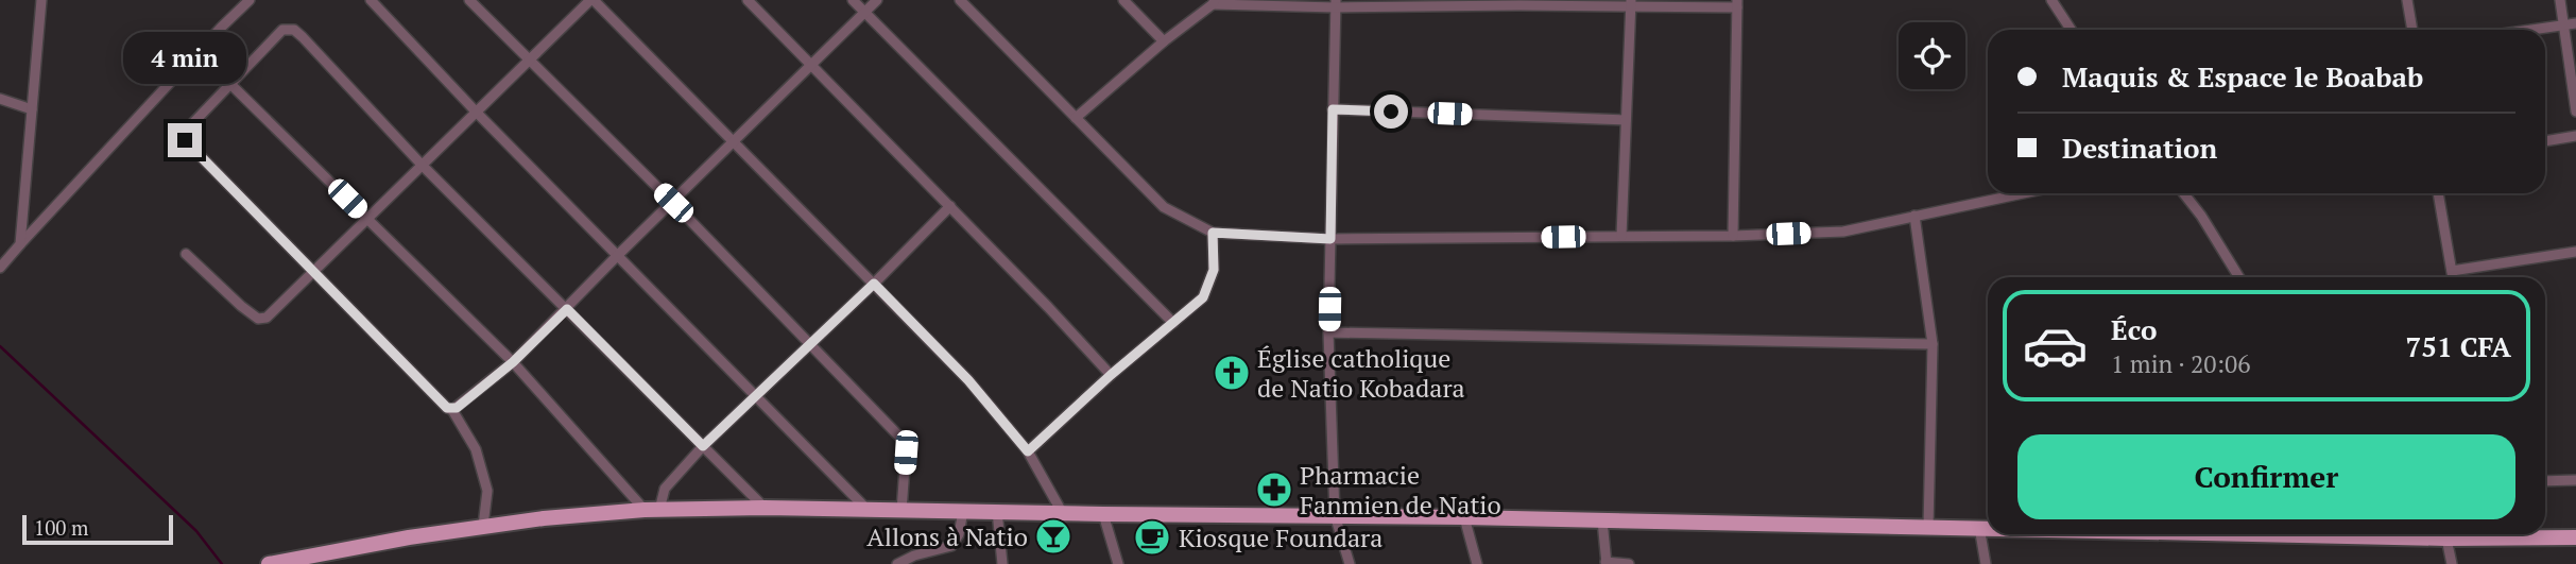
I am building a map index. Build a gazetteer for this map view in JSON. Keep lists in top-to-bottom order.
{
  "places": {
    "church": ["Église catholique de Natio Kobadara"],
    "pharmacy": ["Pharmacie Fanmien de Natio"],
    "bar": ["Allons à Natio"],
    "cafe": ["Kiosque Foundara"]
  },
  "scale_bar": "100 m",
  "page": {
    "banner": ["Maquis & Espace le Boabab", "Destination"],
    "bubble": "4 min",
    "list": [
      {
        "name": "Éco",
        "note": "1 min · 20:06",
        "value": "751 CFA"
      }
    ],
    "buttons": "Confirmer",
    "scale": "100 m"
  }
}
